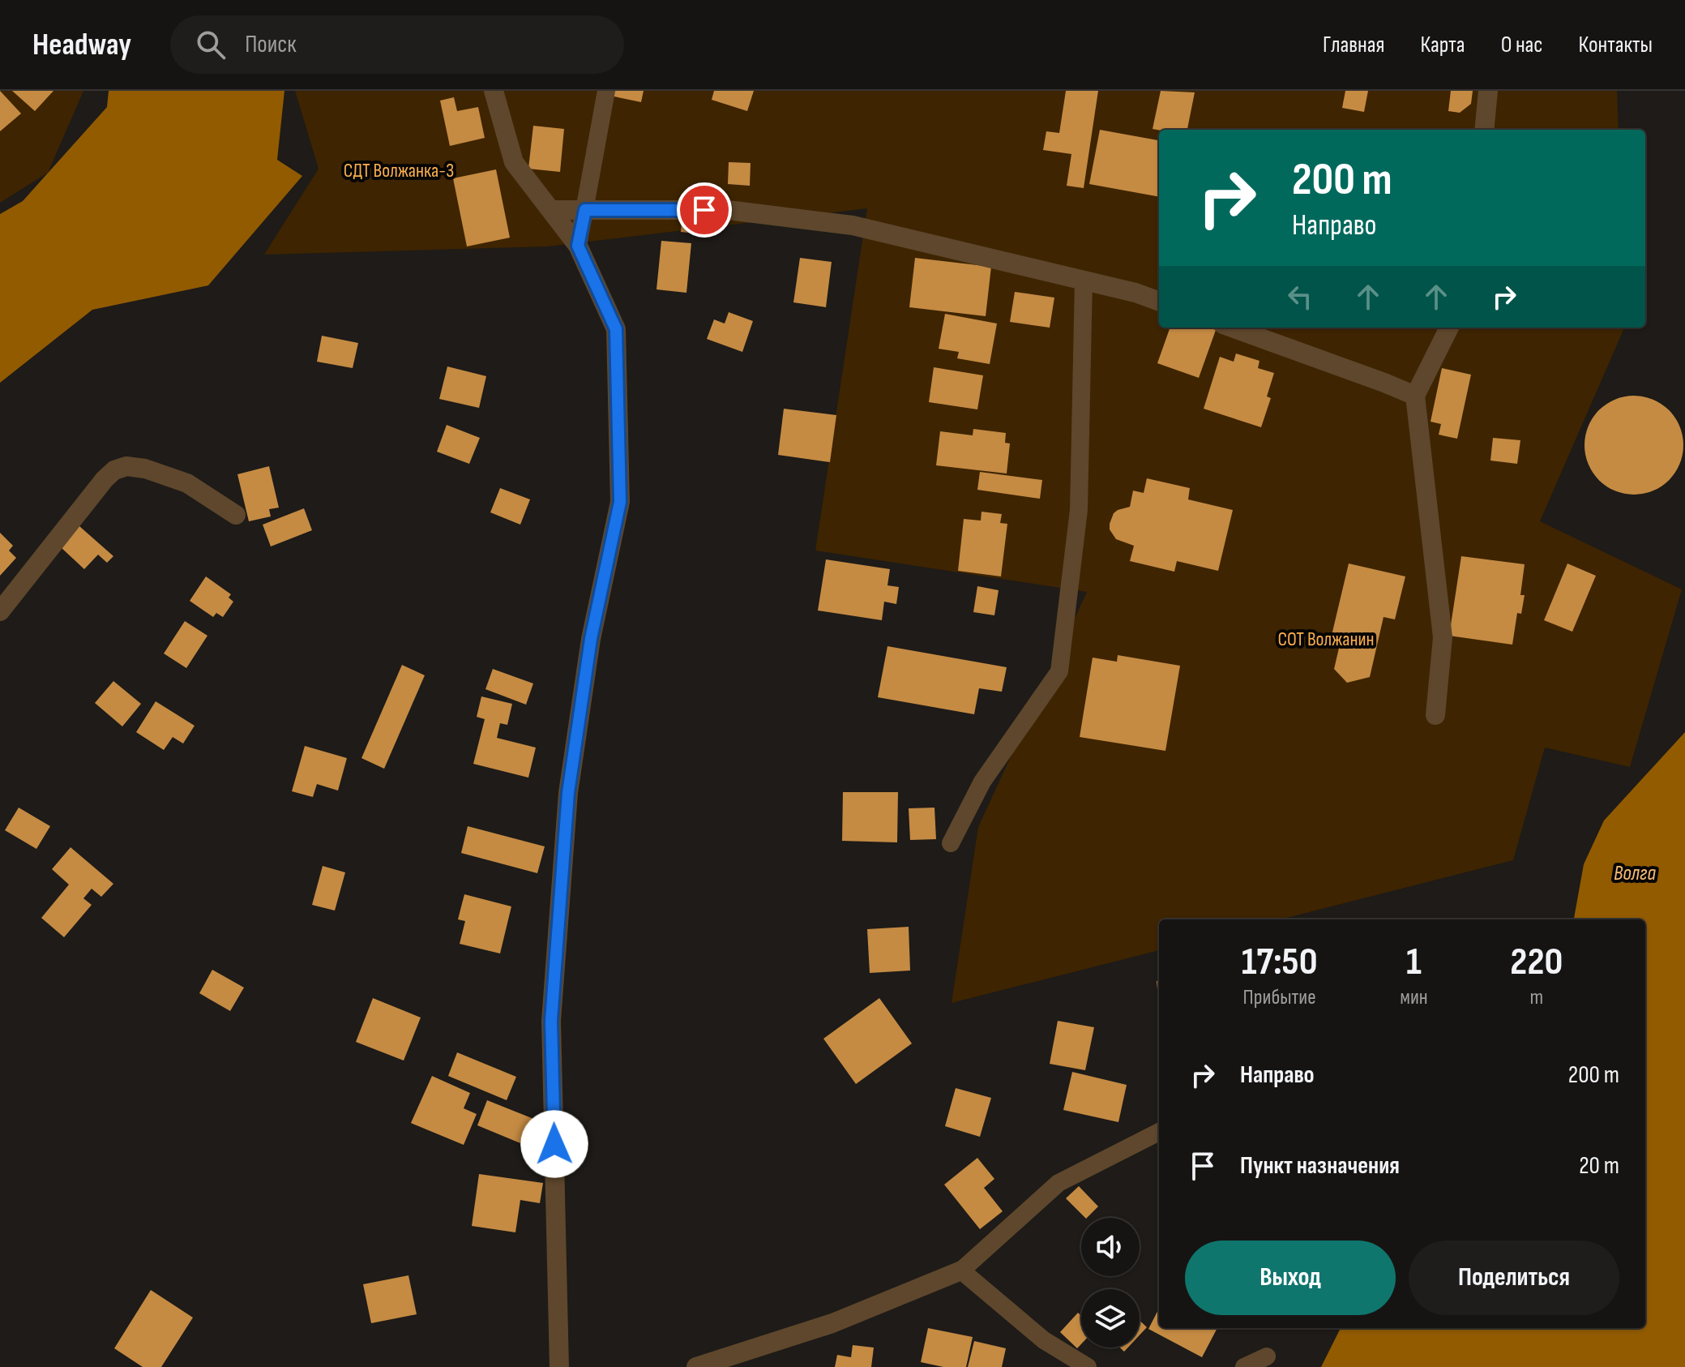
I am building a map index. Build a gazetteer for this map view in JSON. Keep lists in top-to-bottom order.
{
  "water": ["Волга"],
  "parks": ["СДТ Волжанка-3", "СОТ Волжанин"],
  "page": {
    "header": "Headway",
    "search": "Поиск",
    "nav": [
      "Главная",
      "Карта",
      "О нас",
      "Контакты"
    ],
    "turn": ["200 m", "Направо"],
    "eta": [
      "17:50",
      "Прибытие",
      "1",
      "мин",
      "220",
      "m"
    ],
    "list": [
      {
        "name": "Направо",
        "value": "200 m"
      },
      {
        "name": "Пункт назначения",
        "value": "20 m"
      }
    ],
    "buttons": ["Выход", "Поделиться"]
  }
}
